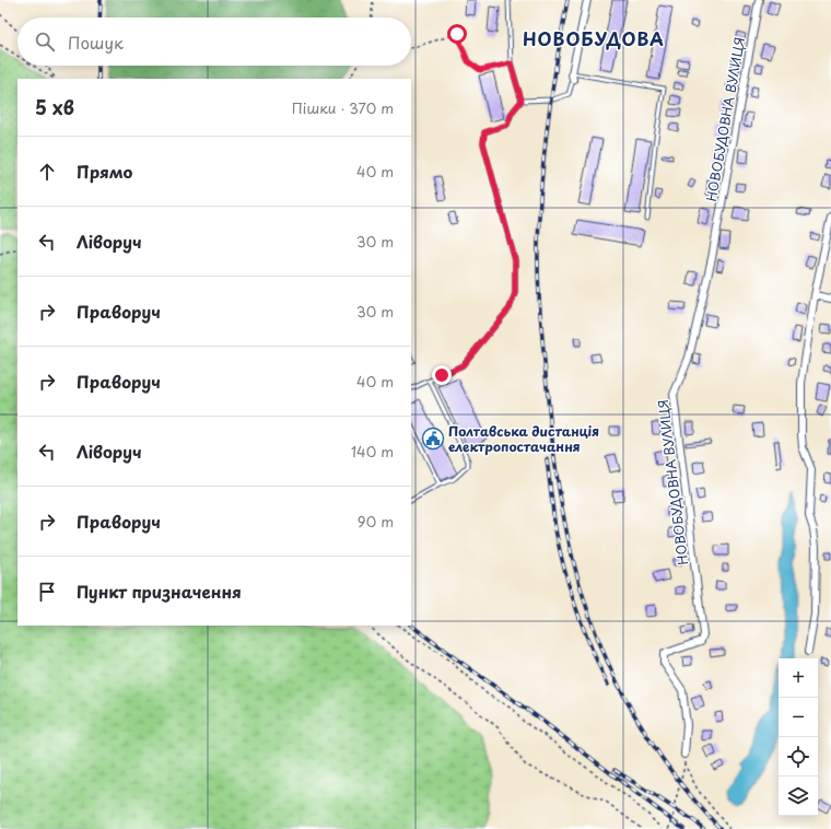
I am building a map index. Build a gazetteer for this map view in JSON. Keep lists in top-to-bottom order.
{
  "streets": {
    "street": ["НОВОБУДОВНА ВУЛИЦЯ"]
  },
  "districts": ["НОВОБУДОВА"],
  "places": {
    "public building": ["Полтавська дистанція електропостачання"]
  },
  "page": {
    "search": "Пошук",
    "heading": ["5 хв", "Пішки · 370 m"],
    "list": [
      ["Прямо", "40 m"],
      ["Ліворуч", "30 m"],
      ["Праворуч", "30 m"],
      ["Праворуч", "40 m"],
      ["Ліворуч", "140 m"],
      ["Праворуч", "90 m"],
      "Пункт призначення"
    ],
    "map_buttons": ["+", "−"]
  }
}
